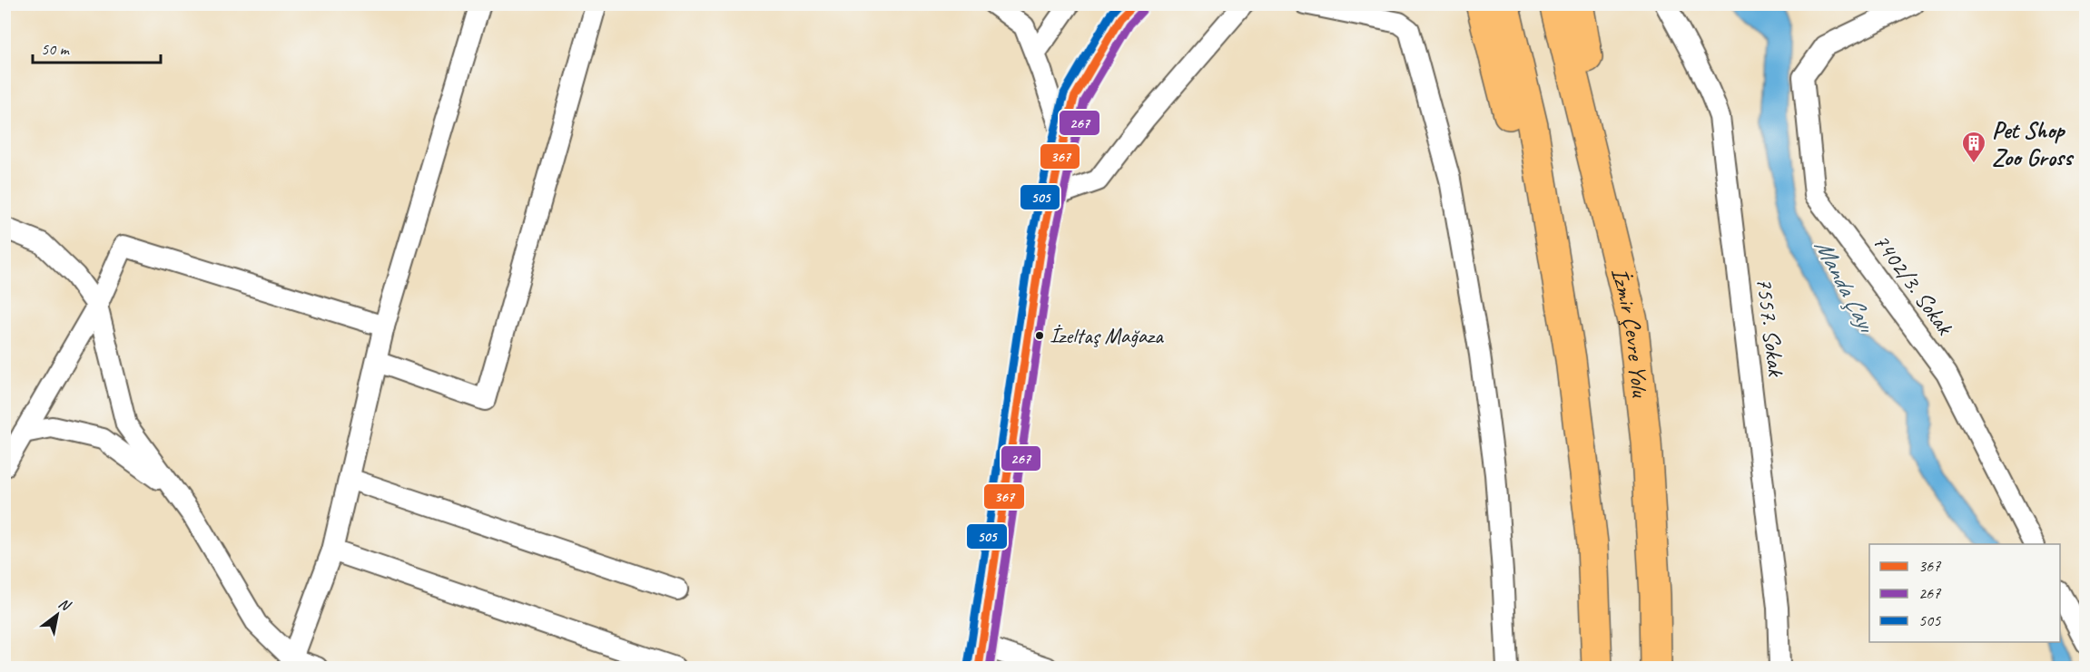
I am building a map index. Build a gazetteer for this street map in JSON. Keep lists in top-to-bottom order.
{
  "streets": {
    "highway": ["İzmir Çevre Yolu"],
    "street": ["7402/3. Sokak", "7557. Sokak"]
  },
  "water": ["Manda Çayı"],
  "places": {
    "building": ["Pet Shop Zoo Gross"],
    "other": ["İzeltaş Mağaza"]
  },
  "lines": ["transit line 367", "transit line 505", "transit line 267"],
  "legend": ["367", "267", "505"],
  "scale_bar": "50 m",
  "north": "top right"
}
